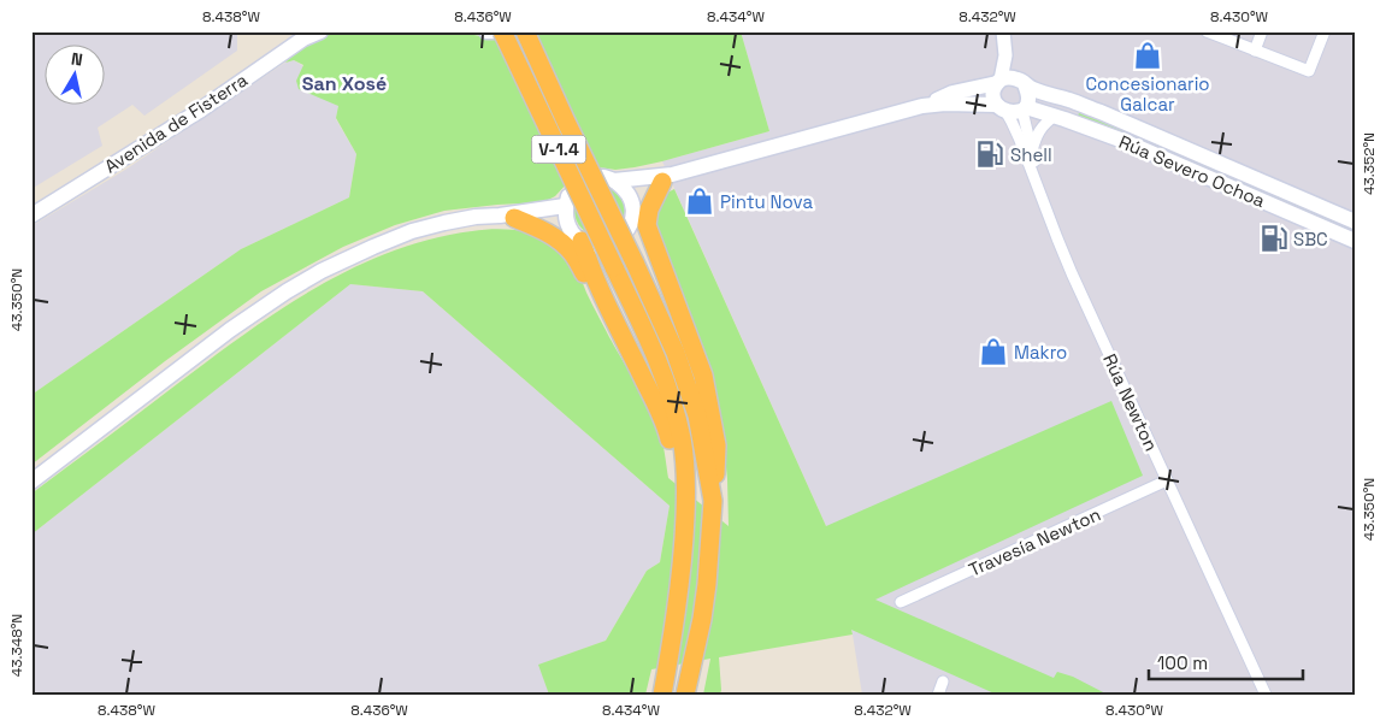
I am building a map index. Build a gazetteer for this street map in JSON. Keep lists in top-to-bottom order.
{
  "streets": {
    "highway": ["V-1.4"],
    "main road": ["Avenida de Fisterra", "Rúa Severo Ochoa"],
    "street": ["Rúa Newton", "Travesía Newton"]
  },
  "crossings": [
    ["Rúa Severo Ochoa", "Rúa Newton"],
    ["Rúa Newton", "Travesía Newton"]
  ],
  "districts": ["San Xosé"],
  "places": {
    "shop": ["Concesionario Galcar", "Pintu Nova", "Makro"],
    "fuel station": ["Shell", "SBC"]
  },
  "scale_bar": "100 m",
  "north": "top",
  "coordinates": [
    "8.438°W",
    "8.436°W",
    "8.434°W",
    "8.432°W",
    "8.430°W",
    "43.352°N",
    "43.350°N",
    "43.348°N"
  ]
}
